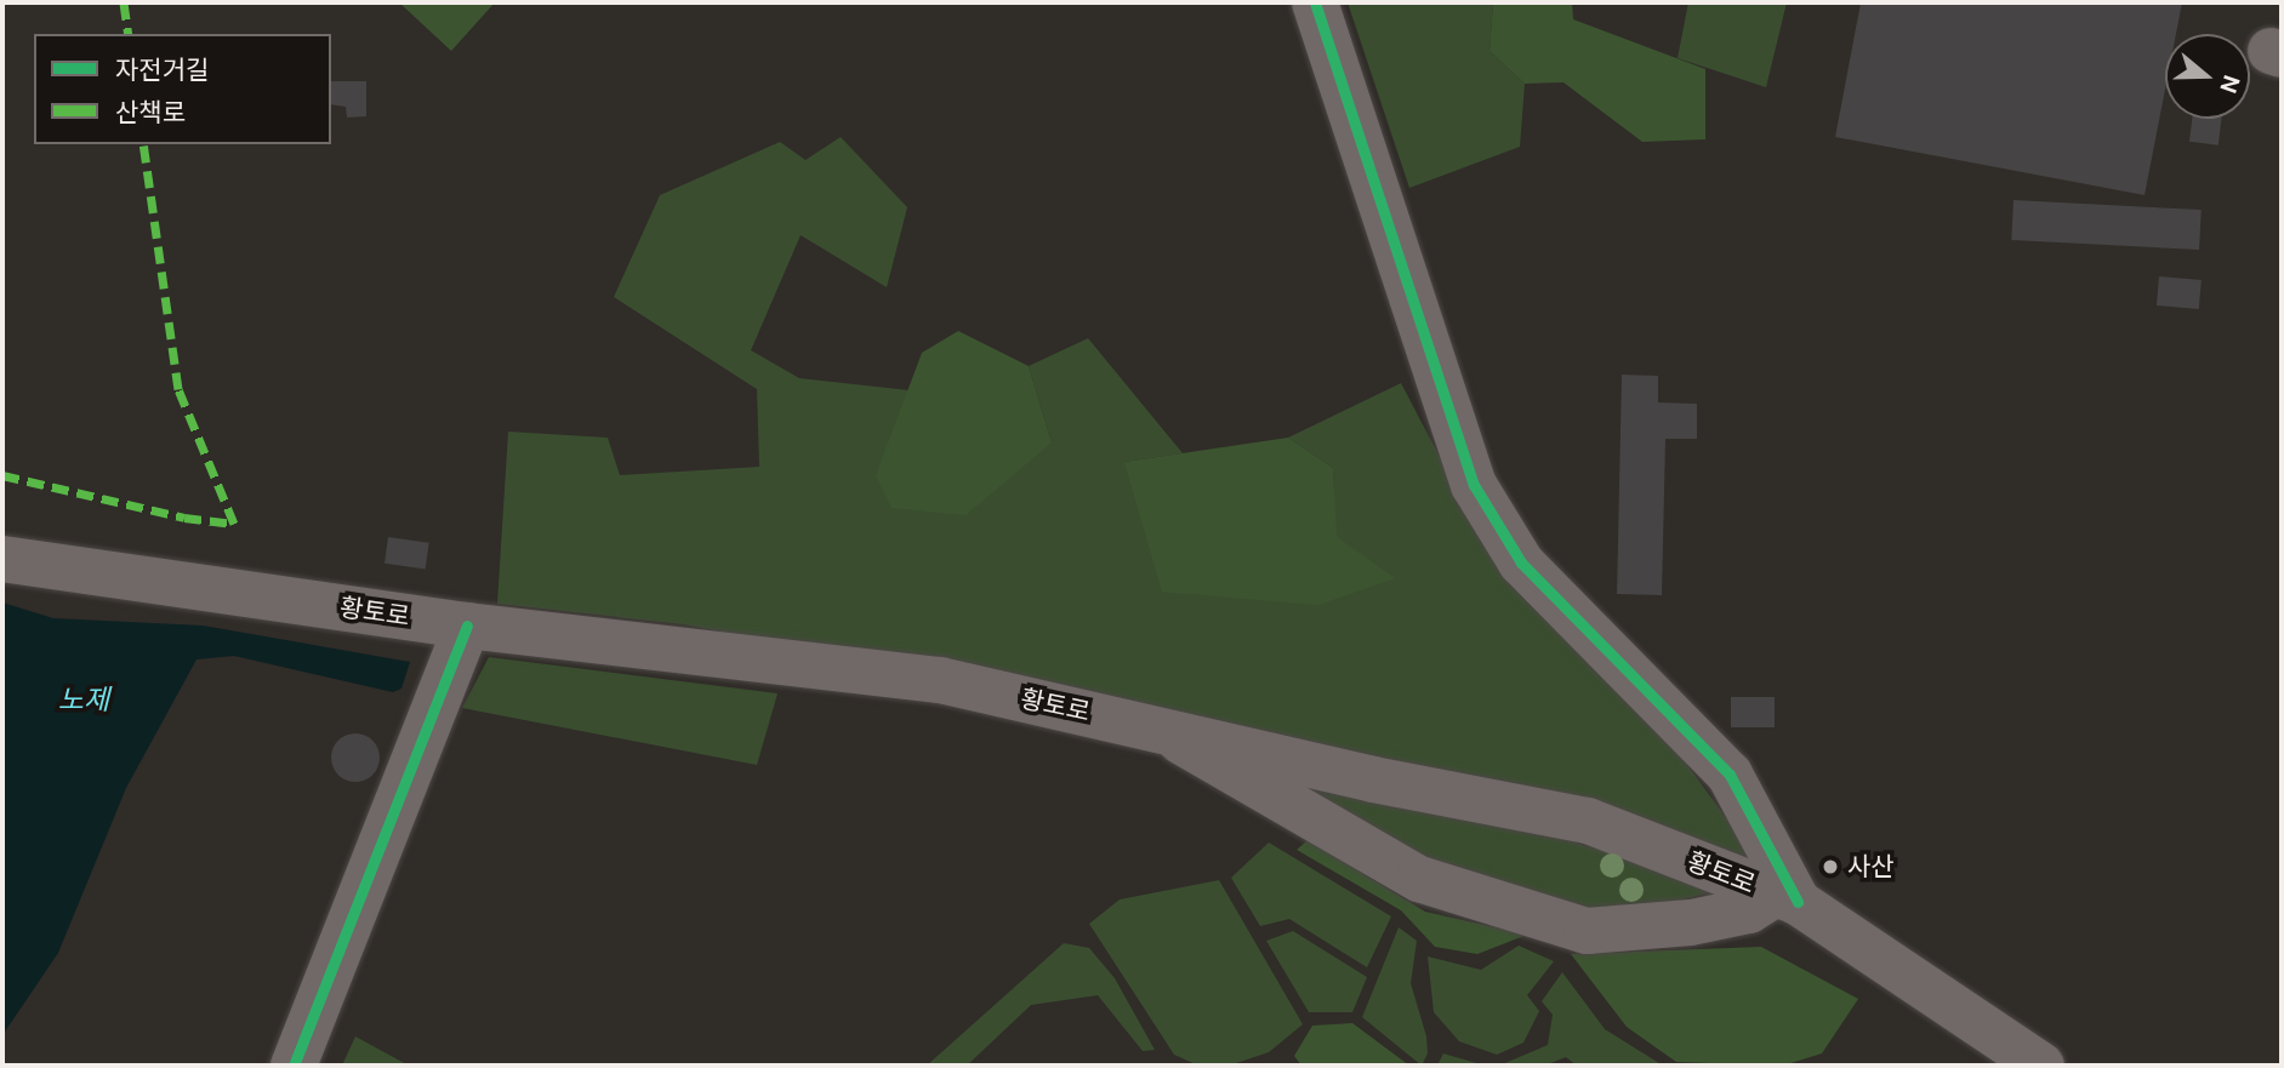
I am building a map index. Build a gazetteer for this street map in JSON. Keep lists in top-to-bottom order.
{
  "streets": {
    "main road": ["황토로"]
  },
  "water": ["노제"],
  "places": ["사산"],
  "legend": ["자전거길", "산책로"],
  "north": "right"
}
